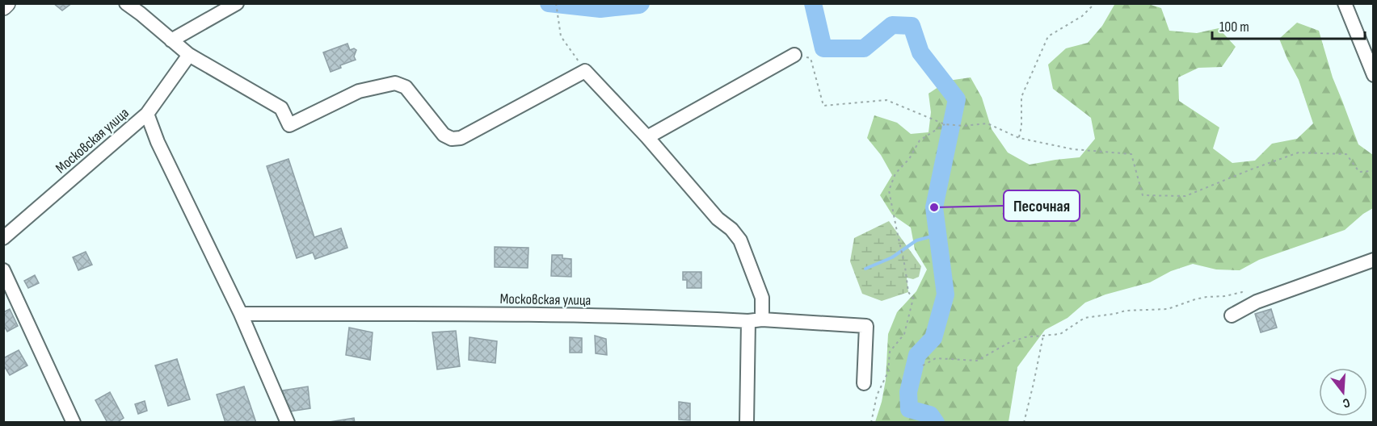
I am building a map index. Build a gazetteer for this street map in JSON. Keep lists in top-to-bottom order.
{
  "streets": {
    "street": ["Московская улица"]
  },
  "places": ["Песочная"],
  "scale_bar": "100 m",
  "north": "bottom"
}
